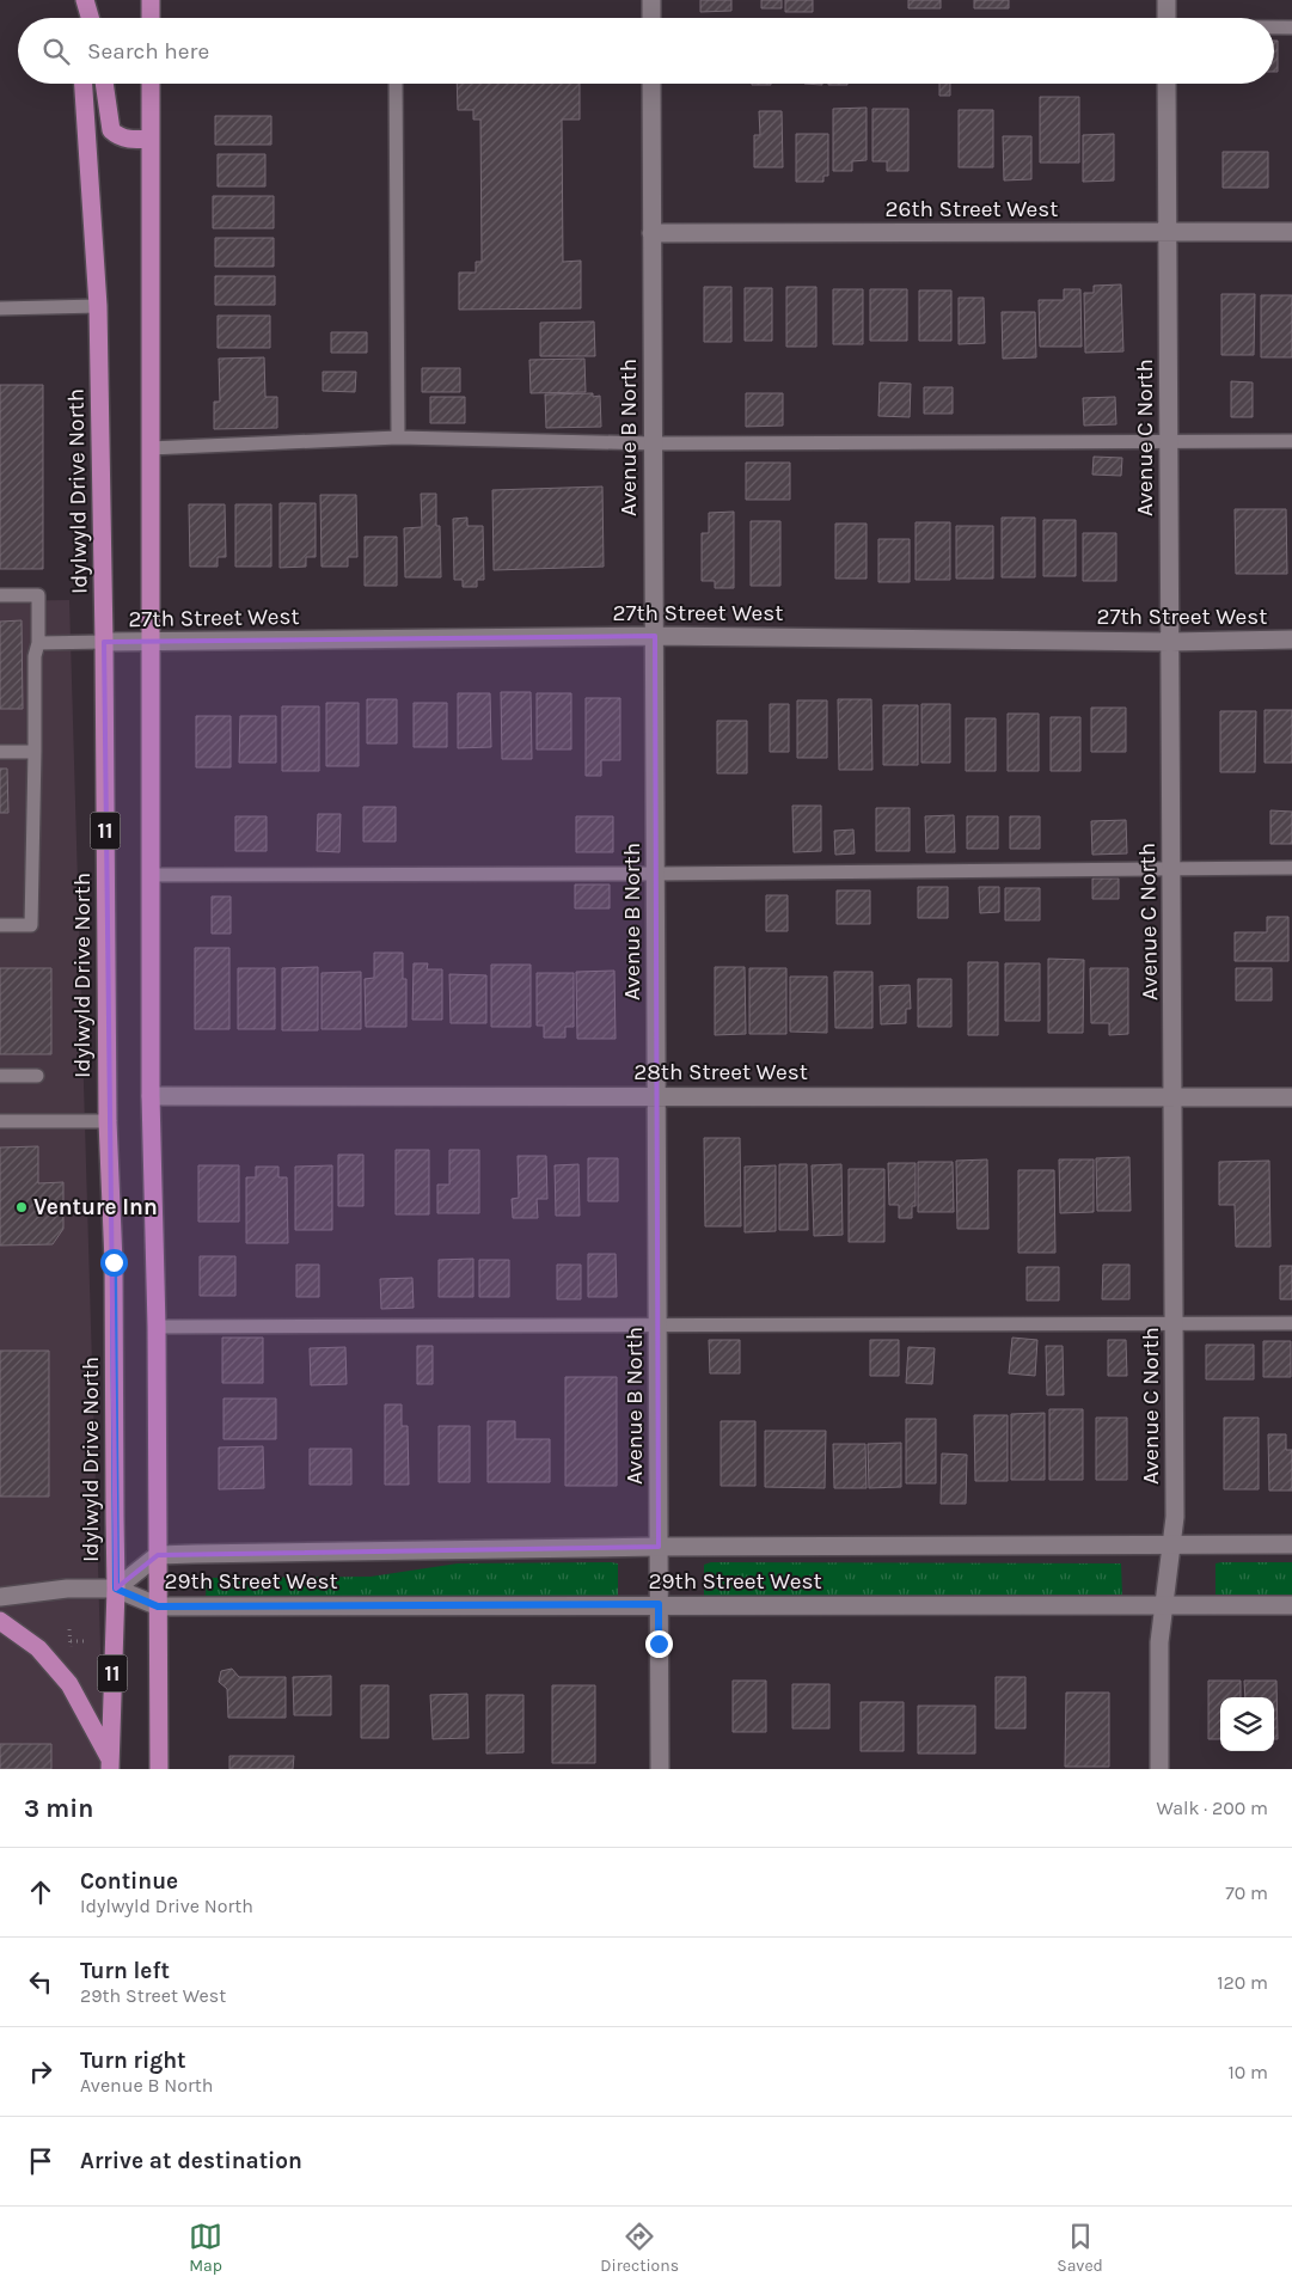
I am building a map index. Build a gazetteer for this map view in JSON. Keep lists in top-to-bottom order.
{
  "streets": {
    "main road": ["Idylwyld Drive North", "11"],
    "street": [
      "26th Street West",
      "Avenue B North",
      "Avenue C North",
      "27th Street West",
      "28th Street West",
      "29th Street West"
    ]
  },
  "crossings": [
    ["26th Street West", "Avenue B North"],
    ["26th Street West", "Avenue C North"],
    ["Avenue B North", "27th Street West"],
    ["Avenue B North", "28th Street West"],
    ["Avenue B North", "29th Street West"],
    ["Avenue C North", "27th Street West"],
    ["Avenue C North", "28th Street West"],
    ["Avenue C North", "29th Street West"],
    ["Idylwyld Drive North", "27th Street West"],
    ["Idylwyld Drive North", "29th Street West"],
    ["27th Street West", "11"],
    ["11", "28th Street West"],
    ["11", "29th Street West"]
  ],
  "places": ["Venture Inn"],
  "page": {
    "search": "Search here",
    "heading": ["3 min", "Walk · 200 m"],
    "list": [
      ["Continue", "Idylwyld Drive North", "70 m"],
      ["Turn left", "29th Street West", "120 m"],
      ["Turn right", "Avenue B North", "10 m"],
      "Arrive at destination"
    ],
    "nav": ["Map", "Directions", "Saved"]
  }
}
